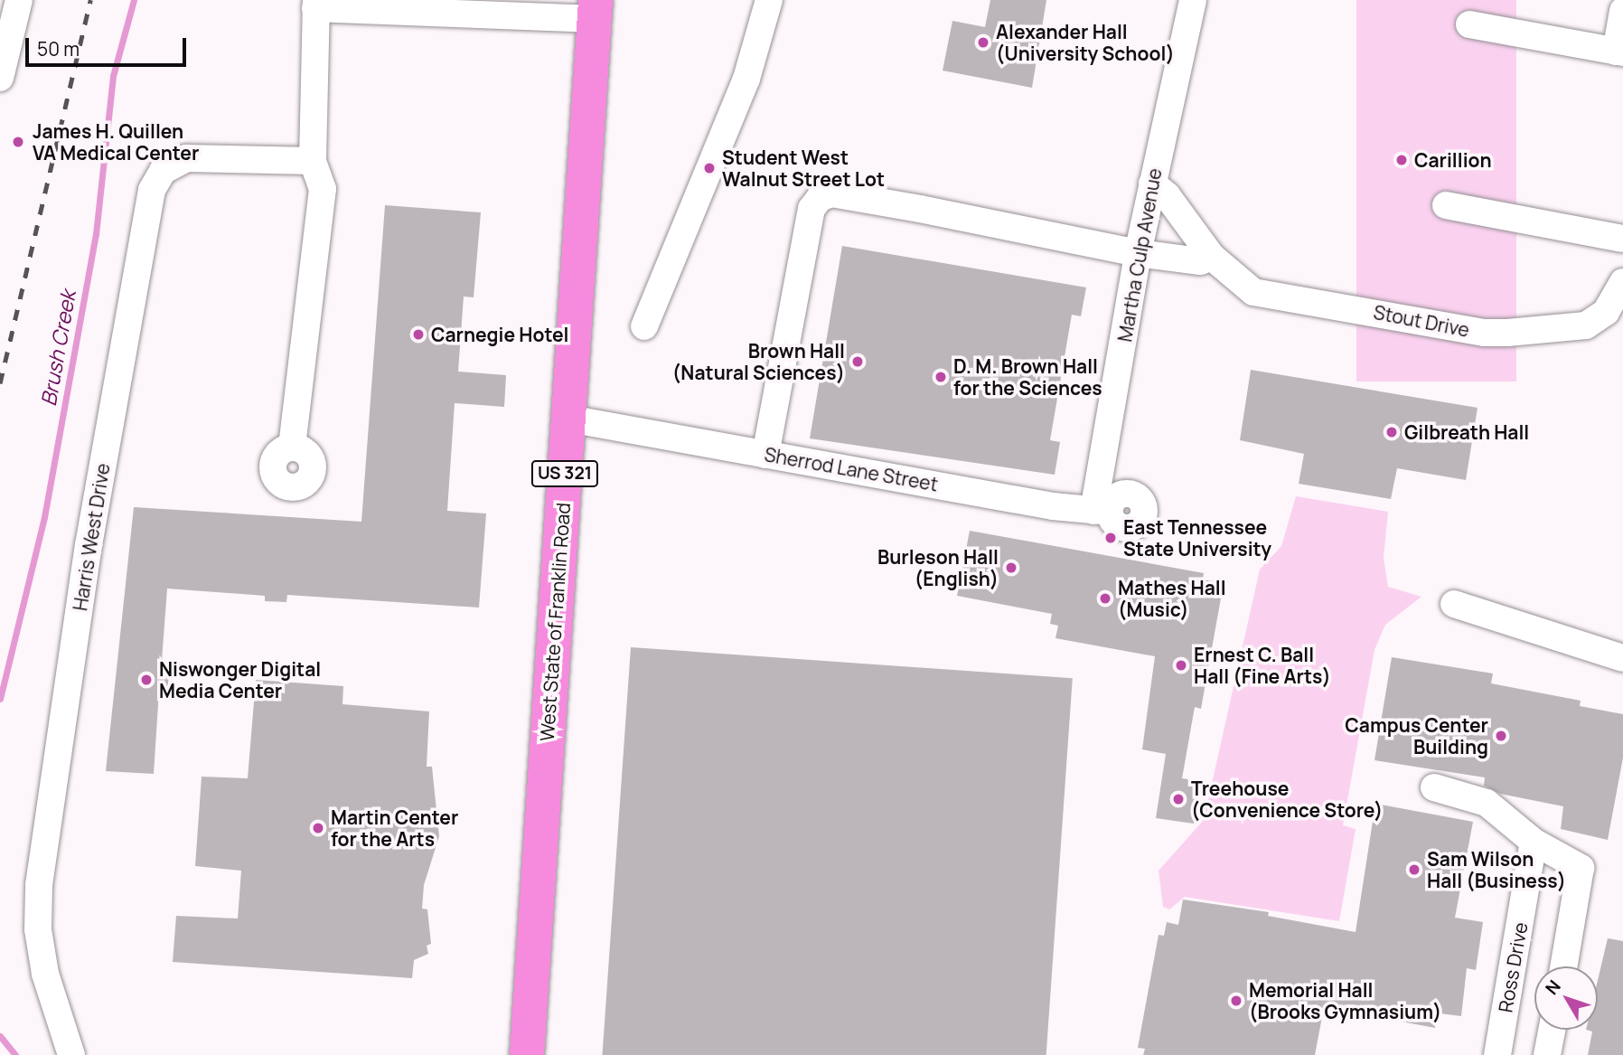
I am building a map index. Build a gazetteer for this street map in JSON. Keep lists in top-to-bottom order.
{
  "streets": {
    "highway": ["US 321", "West State of Franklin Road"],
    "street": [
      "Martha Culp Avenue",
      "Stout Drive",
      "Sherrod Lane Street",
      "Harris West Drive",
      "Ross Drive"
    ]
  },
  "crossings": [
    ["Martha Culp Avenue", "Stout Drive"],
    ["Martha Culp Avenue", "Sherrod Lane Street"],
    ["Sherrod Lane Street", "West State of Franklin Road"]
  ],
  "water": ["Brush Creek"],
  "places": [
    "Alexander Hall (University School)",
    "James H. Quillen VA Medical Center",
    "Carillion",
    "Student West Walnut Street Lot",
    "Carnegie Hotel",
    "Brown Hall (Natural Sciences)",
    "D. M. Brown Hall for the Sciences",
    "Gilbreath Hall",
    "East Tennessee State University",
    "Burleson Hall (English)",
    "Mathes Hall (Music)",
    "Ernest C. Ball Hall (Fine Arts)",
    "Niswonger Digital Media Center",
    "Campus Center Building",
    "Treehouse (Convenience Store)",
    "Martin Center for the Arts",
    "Sam Wilson Hall (Business)",
    "Memorial Hall (Brooks Gymnasium)"
  ],
  "scale_bar": "50 m",
  "north": "top left"
}
